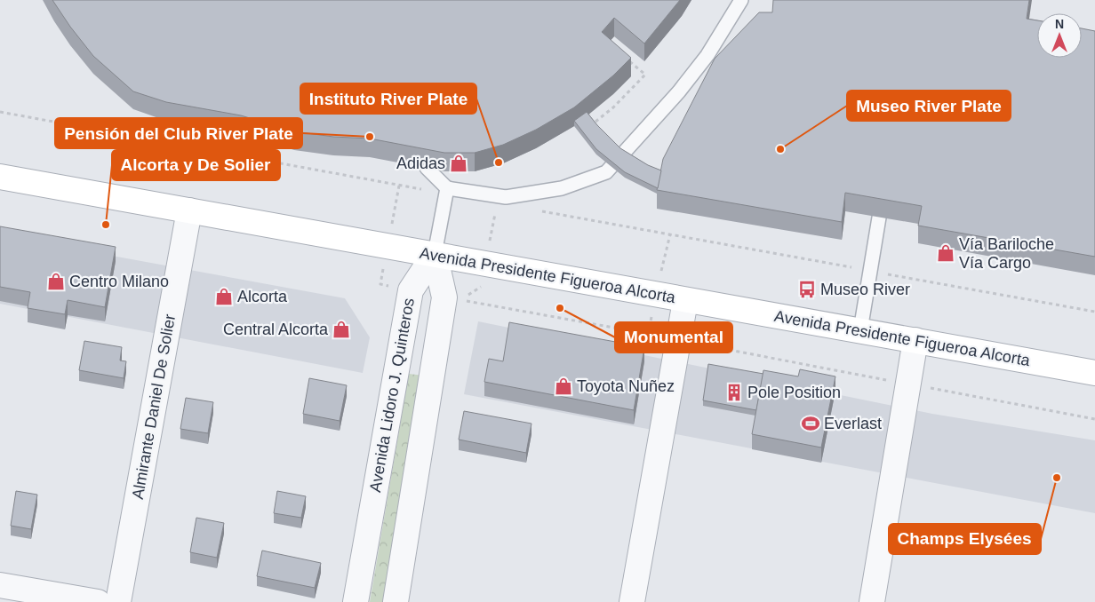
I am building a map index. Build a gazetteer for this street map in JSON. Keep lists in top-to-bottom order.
{
  "streets": {
    "main road": ["Avenida Presidente Figueroa Alcorta"],
    "street": ["Avenida Lidoro J. Quinteros", "Almirante Daniel De Solier"]
  },
  "crossings": [
    ["Avenida Presidente Figueroa Alcorta", "Avenida Lidoro J. Quinteros"],
    ["Avenida Presidente Figueroa Alcorta", "Almirante Daniel De Solier"]
  ],
  "places": {
    "other": [
      "Pensión del Club River Plate",
      "Museo River Plate",
      "Instituto River Plate",
      "Alcorta y De Solier",
      "Monumental",
      "Champs Elysées"
    ],
    "shop": [
      "Adidas",
      "Vía Bariloche Vía Cargo",
      "Centro Milano",
      "Alcorta",
      "Central Alcorta",
      "Toyota Nuñez"
    ],
    "bus stop": ["Museo River"],
    "building": ["Pole Position"],
    "sports": ["Everlast"]
  },
  "north": "top"
}
